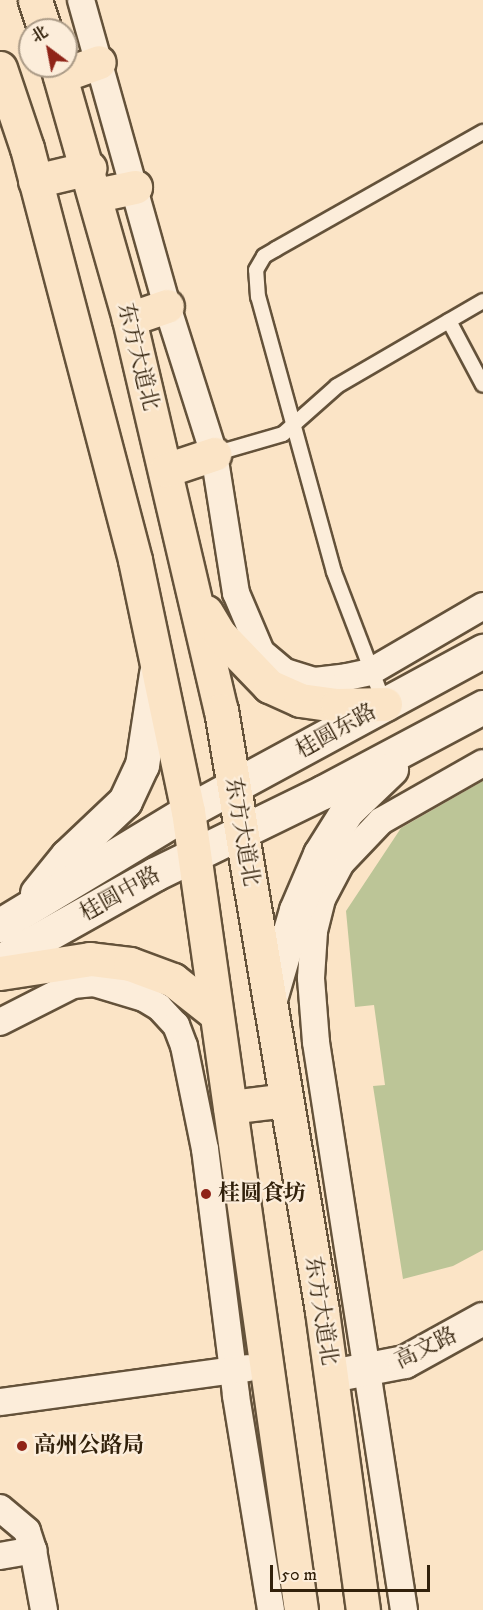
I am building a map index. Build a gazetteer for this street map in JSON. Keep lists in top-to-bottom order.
{
  "streets": {
    "main road": ["东方大道北", "桂圆东路", "桂圆中路"],
    "street": ["高文路"]
  },
  "crossings": [
    ["东方大道北", "桂圆东路"],
    ["东方大道北", "桂圆中路"],
    ["东方大道北", "高文路"],
    ["桂圆东路", "桂圆中路"]
  ],
  "places": ["桂圆食坊", "高州公路局"],
  "scale_bar": "50 m",
  "north": "top left"
}
